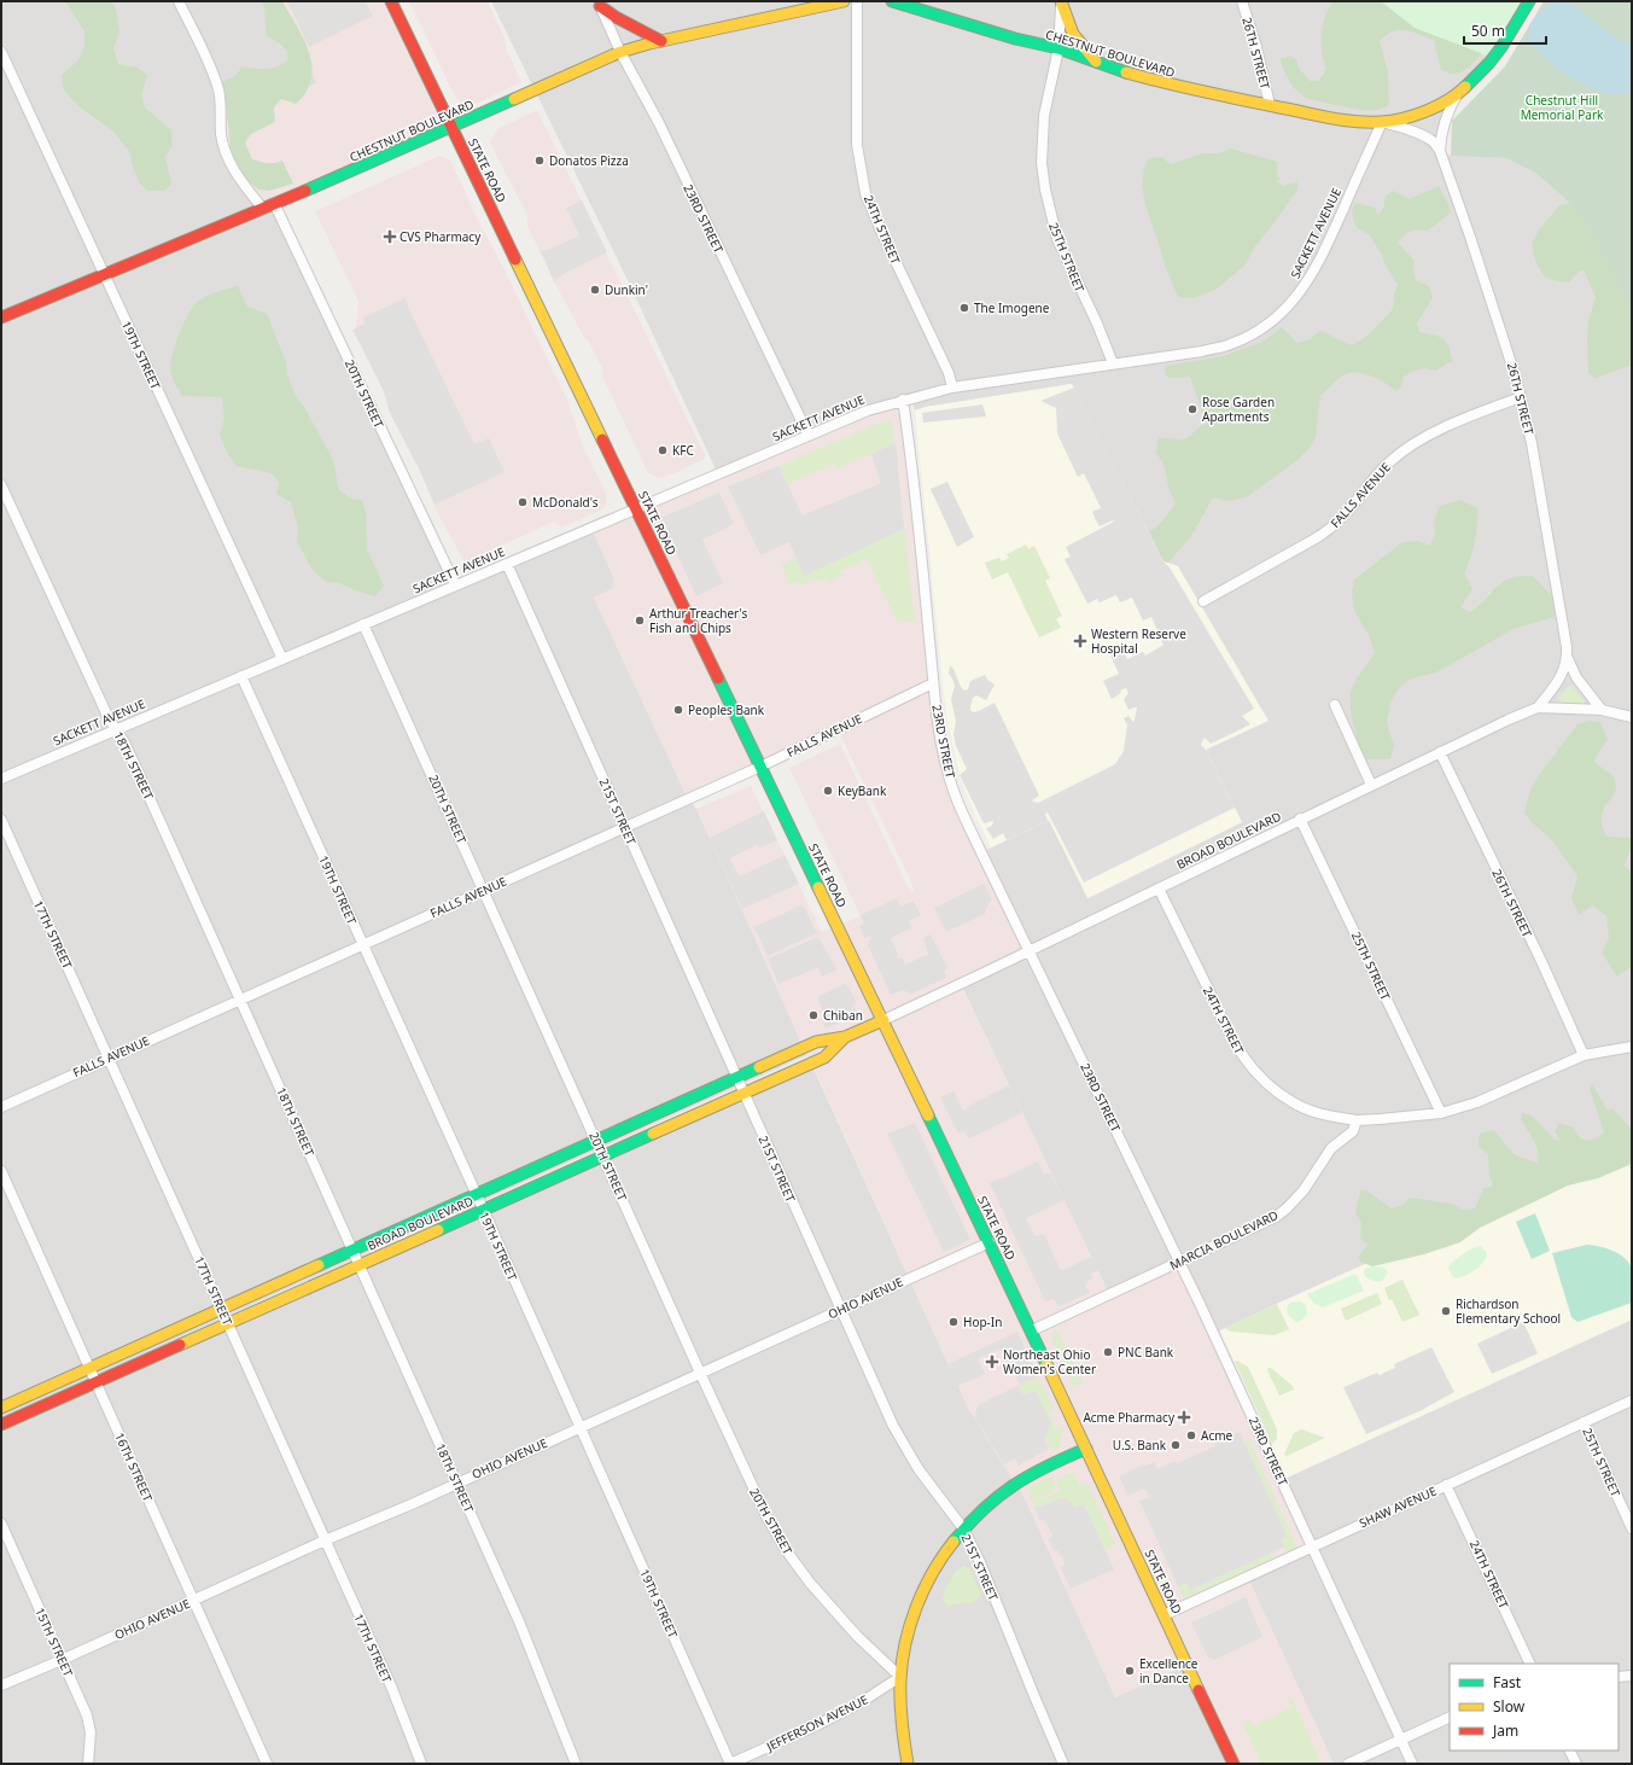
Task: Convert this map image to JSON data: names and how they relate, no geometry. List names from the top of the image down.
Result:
{
  "streets": {
    "main road": ["CHESTNUT BOULEVARD", "STATE ROAD", "BROAD BOULEVARD"],
    "street": [
      "26TH STREET",
      "23RD STREET",
      "24TH STREET",
      "SACKETT AVENUE",
      "25TH STREET",
      "19TH STREET",
      "20TH STREET",
      "FALLS AVENUE",
      "18TH STREET",
      "21ST STREET",
      "17TH STREET",
      "MARCIA BOULEVARD",
      "OHIO AVENUE",
      "16TH STREET",
      "SHAW AVENUE",
      "15TH STREET",
      "JEFFERSON AVENUE"
    ]
  },
  "crossings": [
    ["CHESTNUT BOULEVARD", "26TH STREET"],
    ["CHESTNUT BOULEVARD", "STATE ROAD"],
    ["CHESTNUT BOULEVARD", "23RD STREET"],
    ["CHESTNUT BOULEVARD", "SACKETT AVENUE"],
    ["CHESTNUT BOULEVARD", "25TH STREET"],
    ["CHESTNUT BOULEVARD", "19TH STREET"],
    ["CHESTNUT BOULEVARD", "20TH STREET"],
    ["26TH STREET", "FALLS AVENUE"],
    ["26TH STREET", "BROAD BOULEVARD"],
    ["STATE ROAD", "SACKETT AVENUE"],
    ["STATE ROAD", "FALLS AVENUE"],
    ["STATE ROAD", "BROAD BOULEVARD"],
    ["STATE ROAD", "MARCIA BOULEVARD"],
    ["STATE ROAD", "OHIO AVENUE"],
    ["STATE ROAD", "SHAW AVENUE"],
    ["23RD STREET", "SACKETT AVENUE"],
    ["23RD STREET", "FALLS AVENUE"],
    ["23RD STREET", "BROAD BOULEVARD"],
    ["23RD STREET", "MARCIA BOULEVARD"],
    ["23RD STREET", "SHAW AVENUE"],
    ["24TH STREET", "SACKETT AVENUE"],
    ["24TH STREET", "BROAD BOULEVARD"],
    ["24TH STREET", "MARCIA BOULEVARD"],
    ["24TH STREET", "SHAW AVENUE"],
    ["SACKETT AVENUE", "25TH STREET"],
    ["SACKETT AVENUE", "19TH STREET"],
    ["SACKETT AVENUE", "20TH STREET"],
    ["SACKETT AVENUE", "18TH STREET"],
    ["SACKETT AVENUE", "21ST STREET"],
    ["25TH STREET", "BROAD BOULEVARD"],
    ["25TH STREET", "SHAW AVENUE"],
    ["19TH STREET", "FALLS AVENUE"],
    ["19TH STREET", "BROAD BOULEVARD"],
    ["19TH STREET", "OHIO AVENUE"],
    ["19TH STREET", "JEFFERSON AVENUE"],
    ["20TH STREET", "FALLS AVENUE"],
    ["20TH STREET", "BROAD BOULEVARD"],
    ["20TH STREET", "OHIO AVENUE"],
    ["20TH STREET", "JEFFERSON AVENUE"],
    ["FALLS AVENUE", "18TH STREET"],
    ["FALLS AVENUE", "21ST STREET"],
    ["FALLS AVENUE", "17TH STREET"],
    ["18TH STREET", "BROAD BOULEVARD"],
    ["18TH STREET", "OHIO AVENUE"],
    ["21ST STREET", "BROAD BOULEVARD"],
    ["21ST STREET", "OHIO AVENUE"],
    ["BROAD BOULEVARD", "17TH STREET"],
    ["BROAD BOULEVARD", "16TH STREET"],
    ["17TH STREET", "OHIO AVENUE"],
    ["OHIO AVENUE", "16TH STREET"],
    ["OHIO AVENUE", "15TH STREET"]
  ],
  "parks": ["Chestnut Hill Memorial Park"],
  "places": {
    "other": [
      "Donatos Pizza",
      "Dunkin'",
      "The Imogene",
      "Rose Garden Apartments",
      "KFC",
      "McDonald's",
      "Arthur Treacher's Fish and Chips",
      "Peoples Bank",
      "KeyBank",
      "Chiban",
      "Richardson Elementary School",
      "Hop-In",
      "PNC Bank",
      "Acme",
      "U.S. Bank",
      "Excellence in Dance"
    ],
    "health": [
      "CVS Pharmacy",
      "Western Reserve Hospital",
      "Northeast Ohio Women's Center",
      "Acme Pharmacy"
    ]
  },
  "legend": ["Fast", "Slow", "Jam"],
  "scale_bar": "50 m"
}
